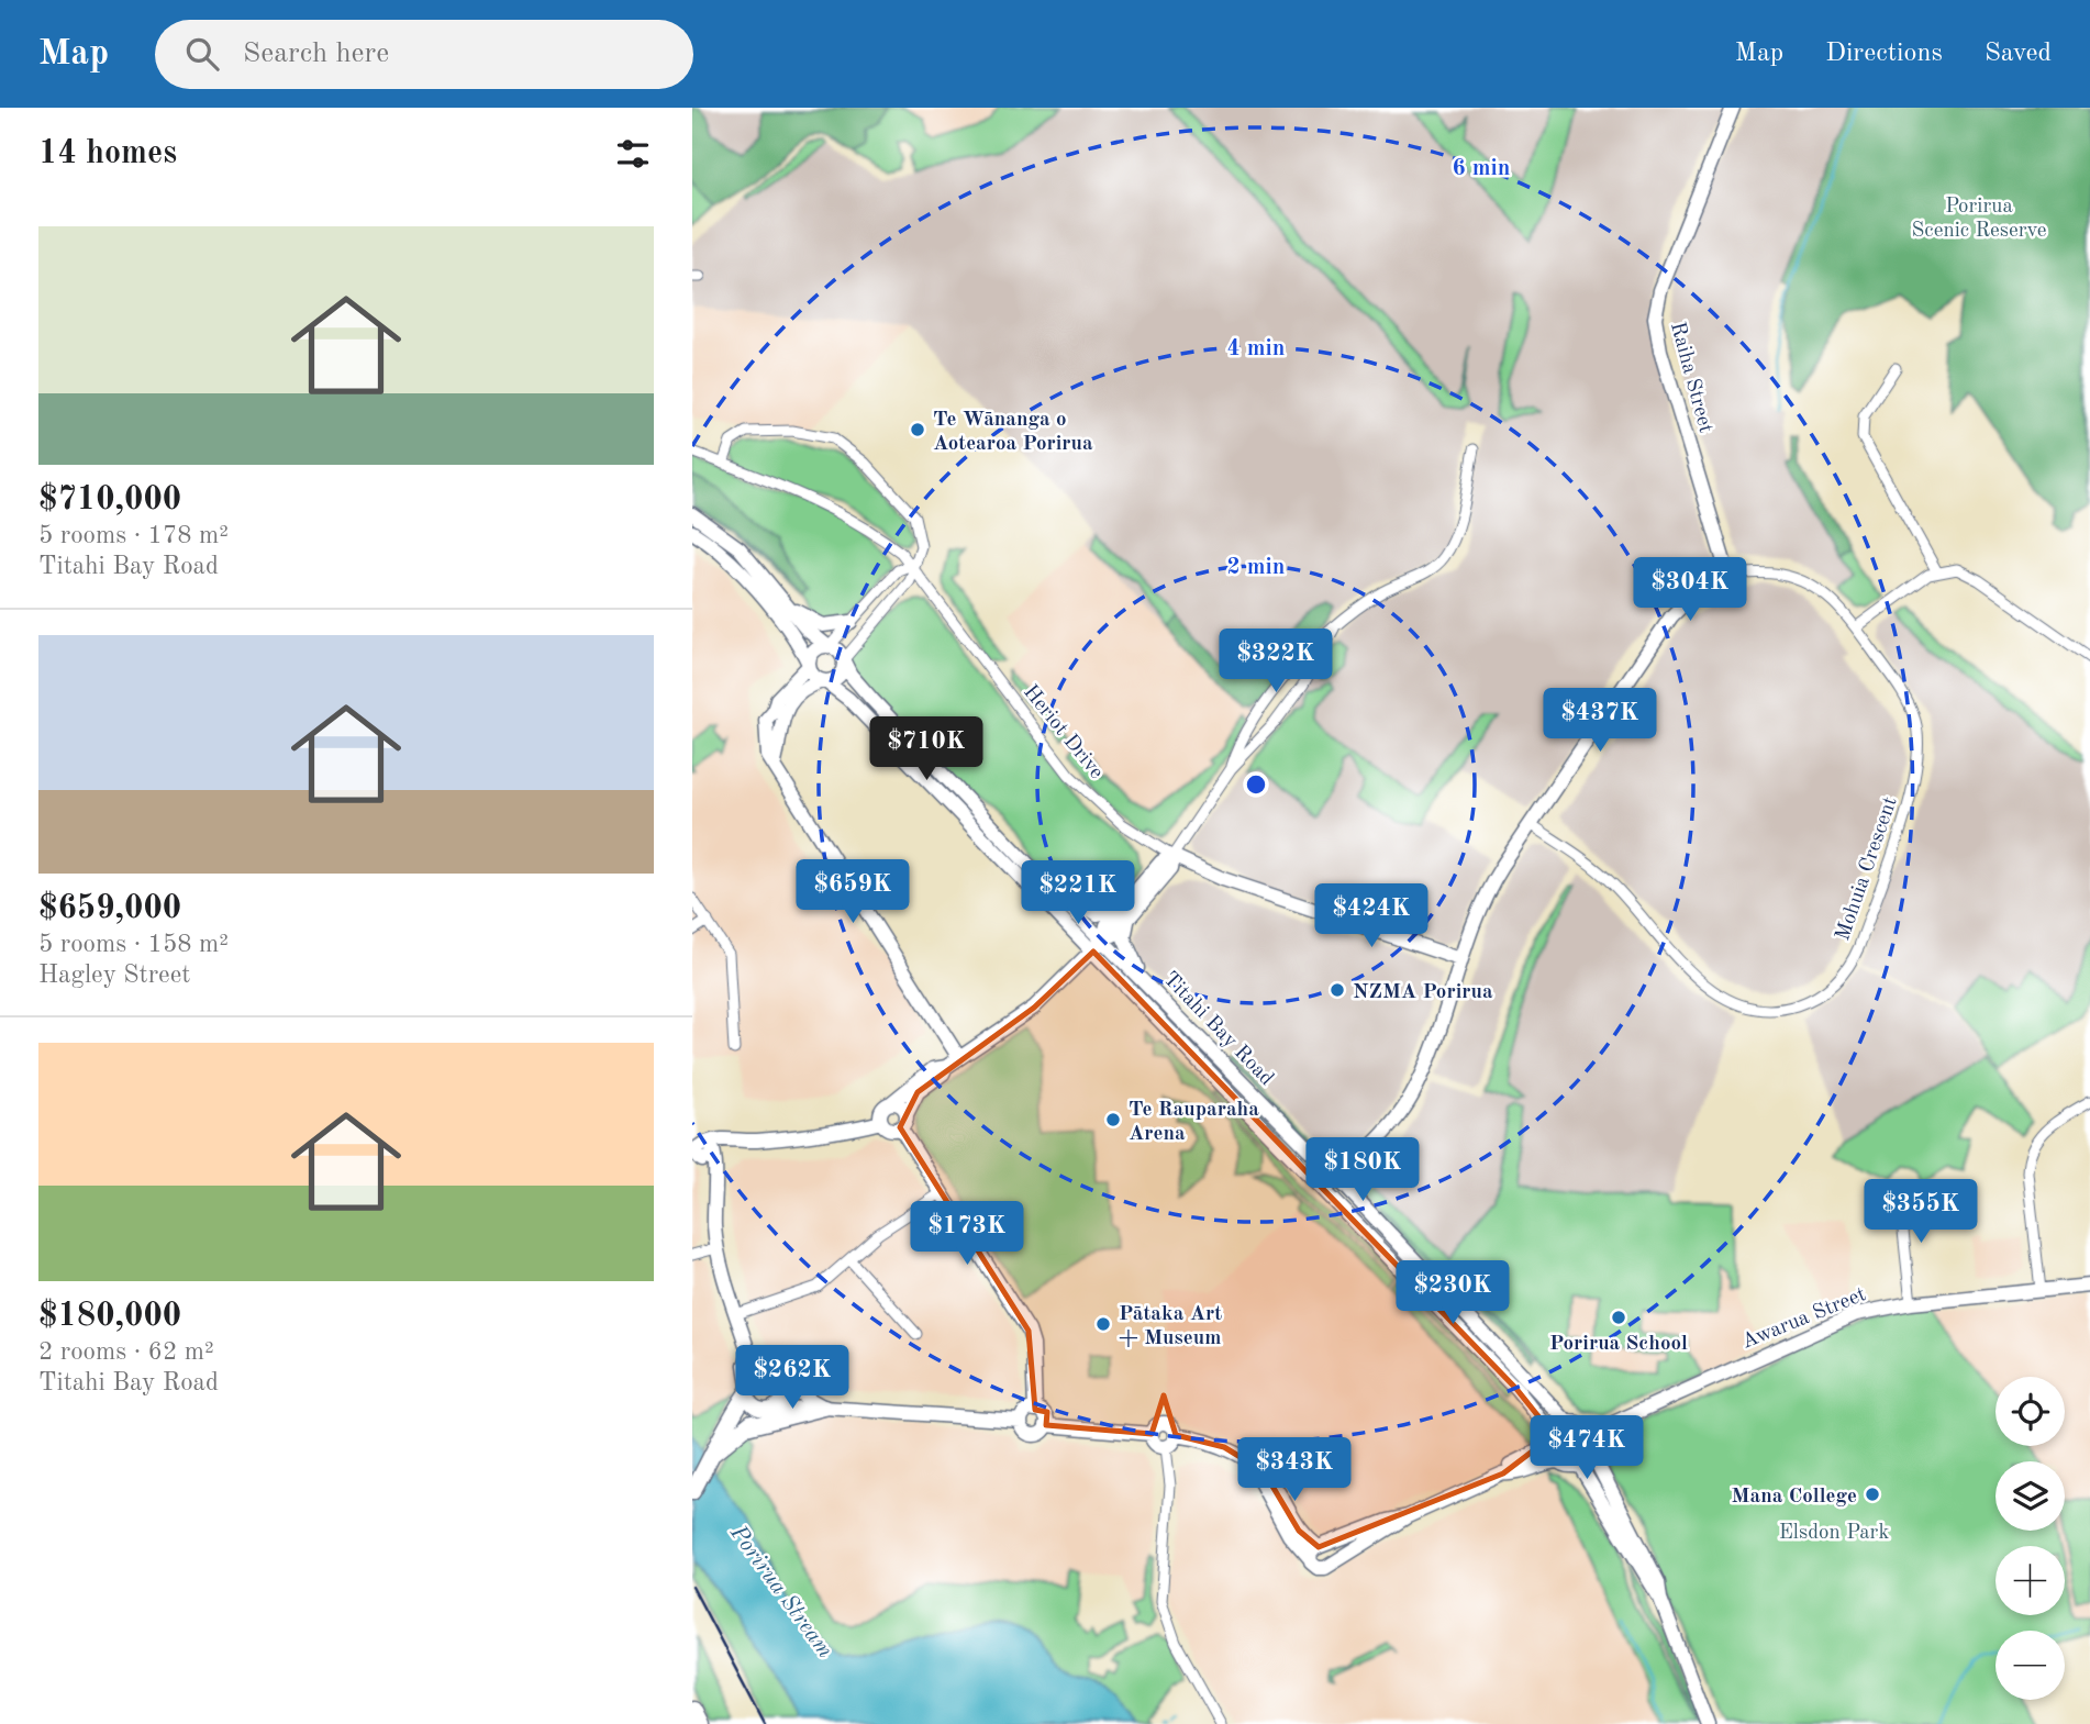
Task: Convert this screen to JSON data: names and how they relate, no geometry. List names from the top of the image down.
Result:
{
  "streets": {
    "main road": [
      "Raiha Street",
      "Heriot Drive",
      "Titahi Bay Road",
      "Awarua Street"
    ],
    "street": ["Mohuia Crescent"]
  },
  "crossings": [
    ["Raiha Street", "Mohuia Crescent"],
    ["Titahi Bay Road", "Awarua Street"]
  ],
  "water": ["Porirua Stream"],
  "parks": ["Porirua Scenic Reserve", "Elsdon Park"],
  "places": [
    "Te Wānanga o Aotearoa Porirua",
    "NZMA Porirua",
    "Te Rauparaha Arena",
    "Porirua School",
    "Pātaka Art + Museum",
    "Mana College"
  ],
  "page": {
    "header": "Map",
    "search": "Search here",
    "nav": ["Map", "Directions", "Saved"],
    "heading": "14 homes",
    "list": [
      {
        "name": "$710,000",
        "note": "5 rooms · 178 m² · Titahi Bay Road"
      },
      {
        "name": "$659,000",
        "note": "5 rooms · 158 m² · Hagley Street"
      },
      {
        "name": "$180,000",
        "note": "2 rooms · 62 m² · Titahi Bay Road"
      }
    ],
    "price": [
      "$304K",
      "$322K",
      "$437K",
      "$710K",
      "$659K",
      "$221K",
      "$424K",
      "$180K",
      "$355K",
      "$173K",
      "$230K",
      "$262K",
      "$474K",
      "$343K"
    ],
    "map_buttons": ["+", "−"]
  },
  "rings": ["6 min", "4 min", "2 min"]
}
